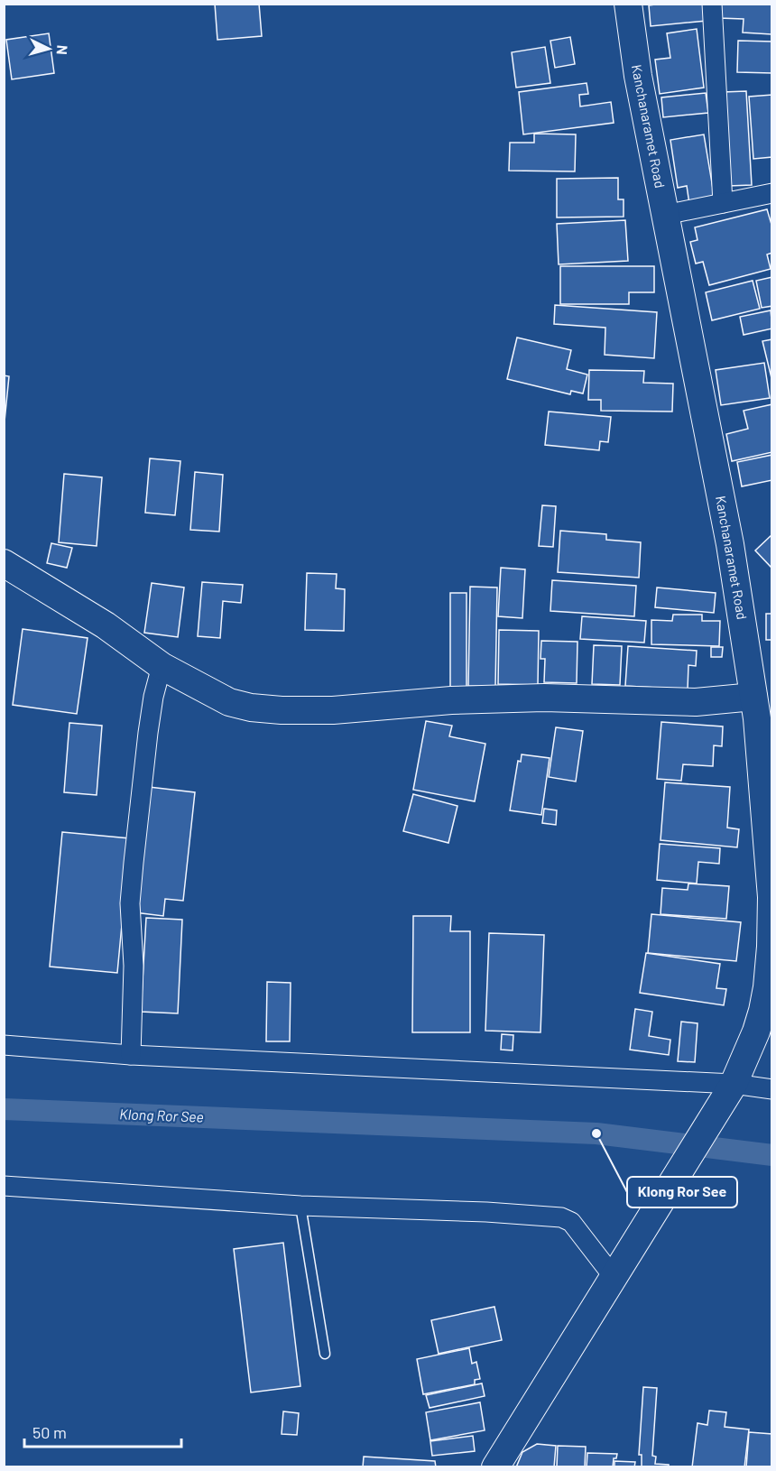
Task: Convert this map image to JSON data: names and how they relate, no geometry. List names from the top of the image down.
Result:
{
  "streets": {
    "street": ["Kanchanaramet Road"]
  },
  "water": ["Klong Ror See"],
  "places": ["Klong Ror See"],
  "scale_bar": "50 m",
  "north": "right"
}
